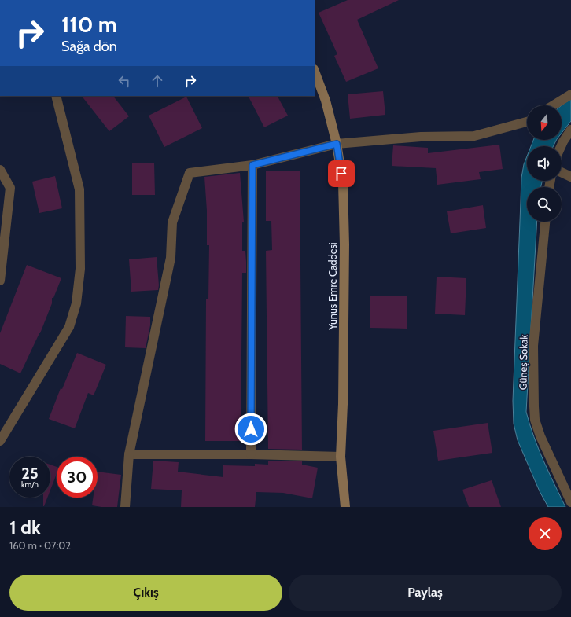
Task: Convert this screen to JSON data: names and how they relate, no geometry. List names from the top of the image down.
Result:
{
  "streets": {
    "street": ["Yunus Emre Caddesi", "Güneş Sokak"]
  },
  "north": "bottom",
  "page": {
    "turn": ["110 m", "Sağa dön"],
    "speed": "25 km/h",
    "limit": "30",
    "heading": ["1 dk", "160 m · 07:02"],
    "buttons": ["Çıkış", "Paylaş"]
  }
}
